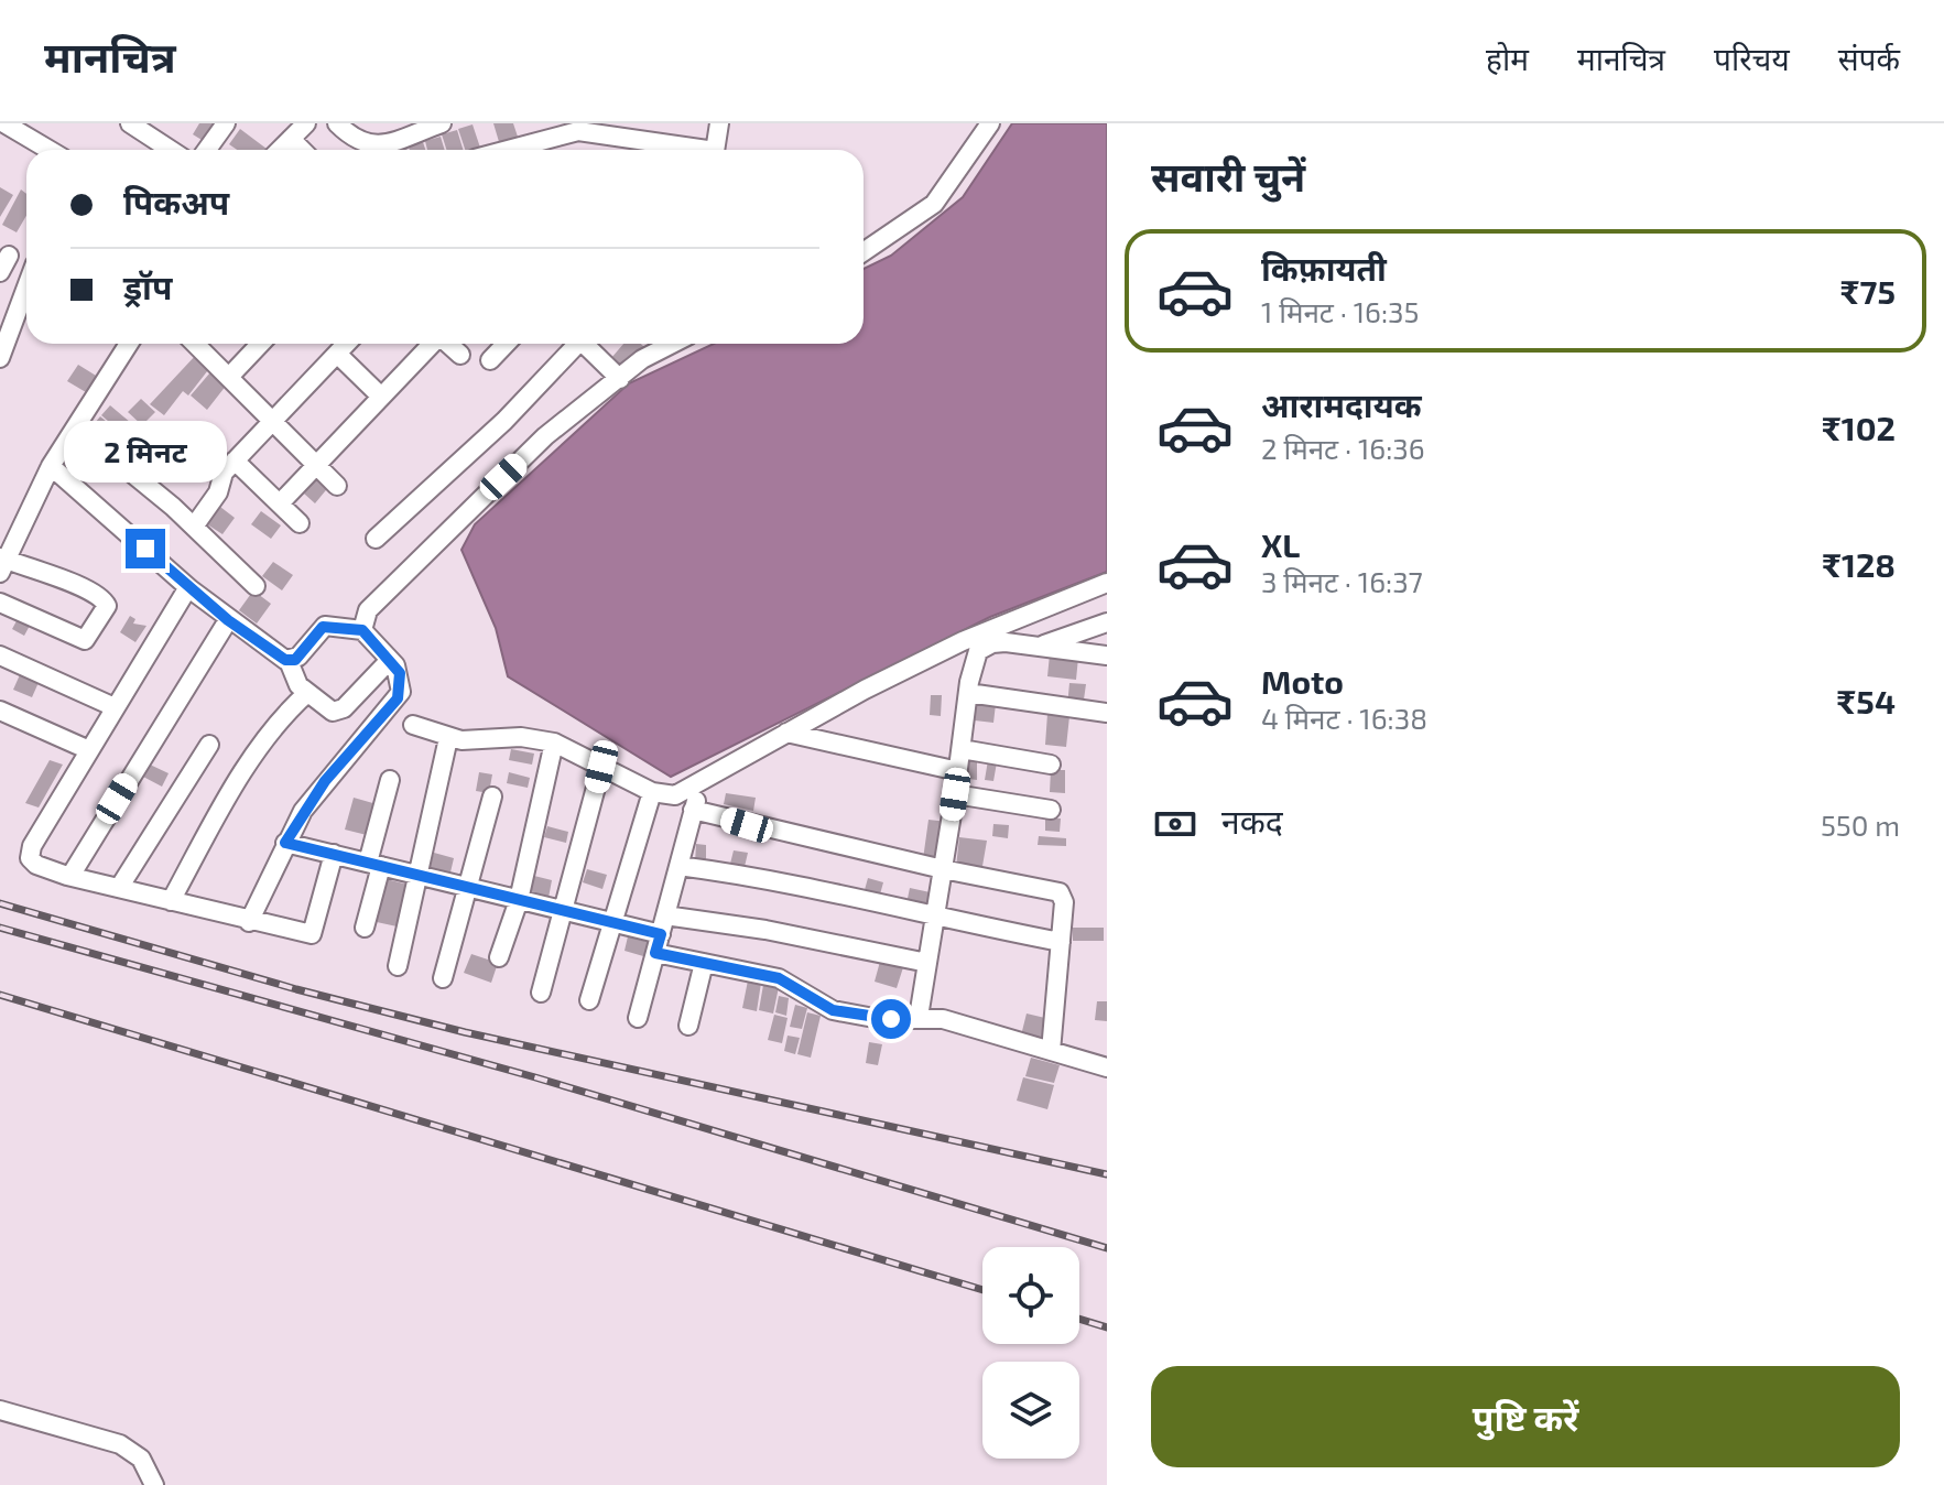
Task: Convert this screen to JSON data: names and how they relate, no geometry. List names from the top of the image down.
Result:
{
  "page": {
    "header": "मानचित्र",
    "nav": [
      "होम",
      "मानचित्र",
      "परिचय",
      "संपर्क"
    ],
    "heading": "सवारी चुनें",
    "banner": ["पिकअप", "ड्रॉप"],
    "list": [
      {
        "name": "किफ़ायती",
        "note": "1 मिनट · 16:35",
        "value": "₹75"
      },
      {
        "name": "आरामदायक",
        "note": "2 मिनट · 16:36",
        "value": "₹102"
      },
      {
        "name": "XL",
        "note": "3 मिनट · 16:37",
        "value": "₹128"
      },
      {
        "name": "Moto",
        "note": "4 मिनट · 16:38",
        "value": "₹54"
      }
    ],
    "bubble": "2 मिनट",
    "pay": ["नकद", "550 m"],
    "buttons": "पुष्टि करें"
  }
}
